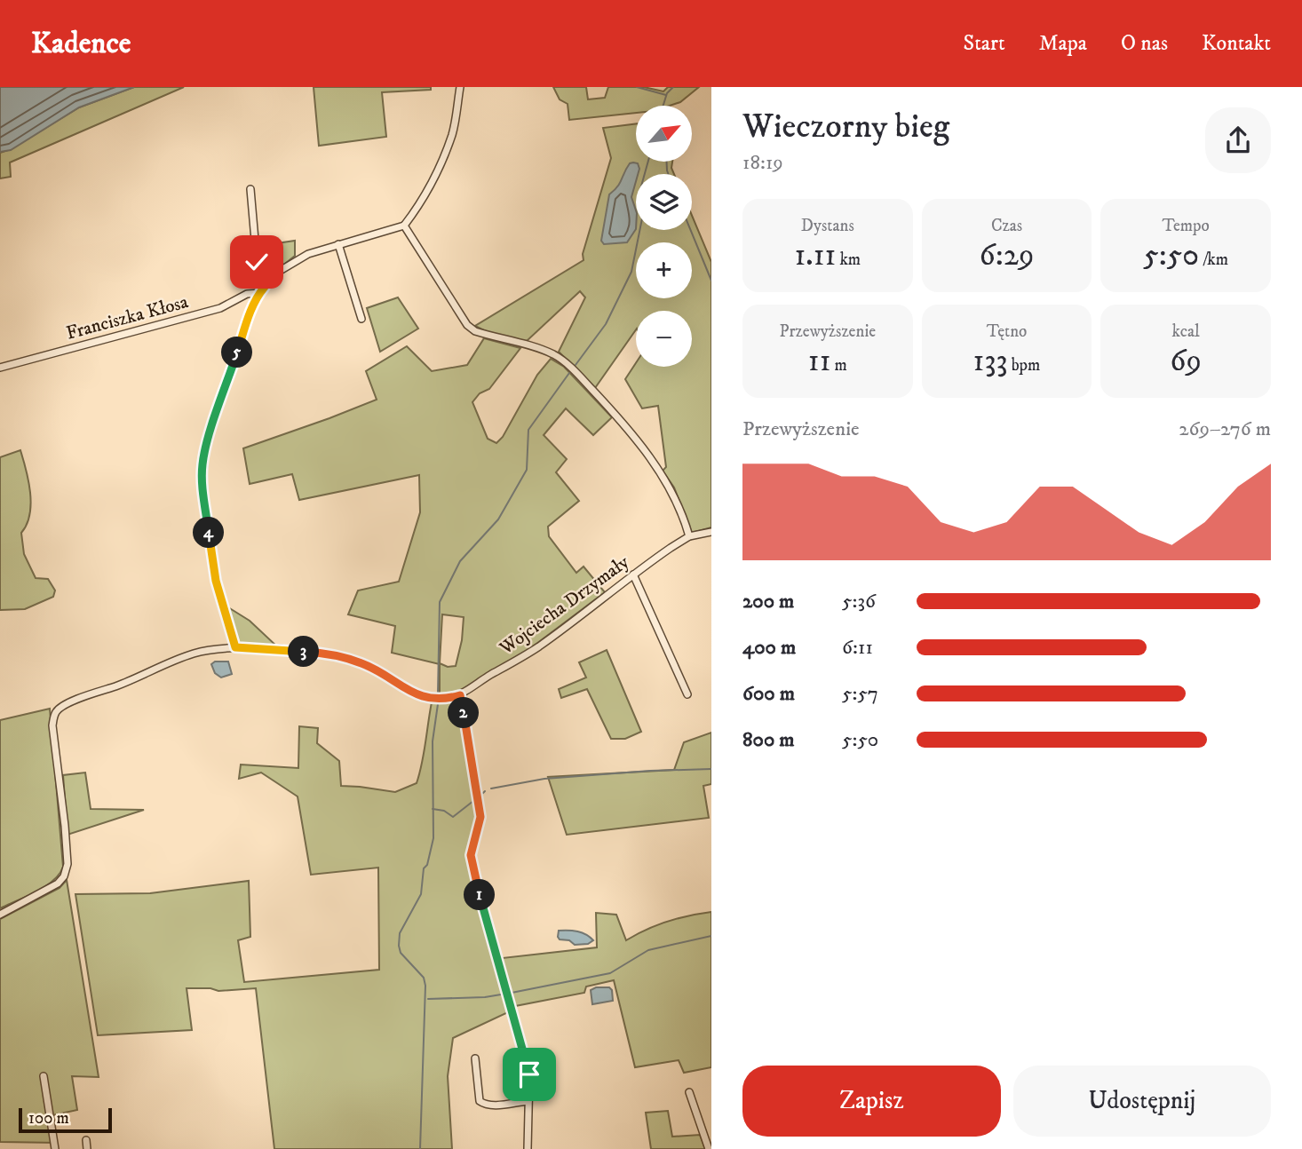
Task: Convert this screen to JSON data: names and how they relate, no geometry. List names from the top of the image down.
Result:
{
  "streets": {
    "street": ["Franciszka Kłosa", "Wojciecha Drzymały"]
  },
  "scale_bar": "100 m",
  "north": "top right",
  "page": {
    "header": "Kadence",
    "nav": [
      "Start",
      "Mapa",
      "O nas",
      "Kontakt"
    ],
    "heading": ["Wieczorny bieg", "18:19"],
    "map_buttons": ["+", "−"],
    "stats": [
      ["Dystans", "1.11 km"],
      ["Czas", "6:29"],
      ["Tempo", "5:50 /km"],
      ["Przewyższenie", "11 m"],
      ["Tętno", "133 bpm"],
      ["kcal", "69"]
    ],
    "pins": [
      "5",
      "4",
      "3",
      "2",
      "1"
    ],
    "chart": ["Przewyższenie", "269–276 m"],
    "list": [
      {
        "name": "200 m",
        "note": "5:36"
      },
      {
        "name": "400 m",
        "note": "6:11"
      },
      {
        "name": "600 m",
        "note": "5:57"
      },
      {
        "name": "800 m",
        "note": "5:50"
      }
    ],
    "buttons": ["Zapisz", "Udostępnij"],
    "scale": "100 m"
  }
}
